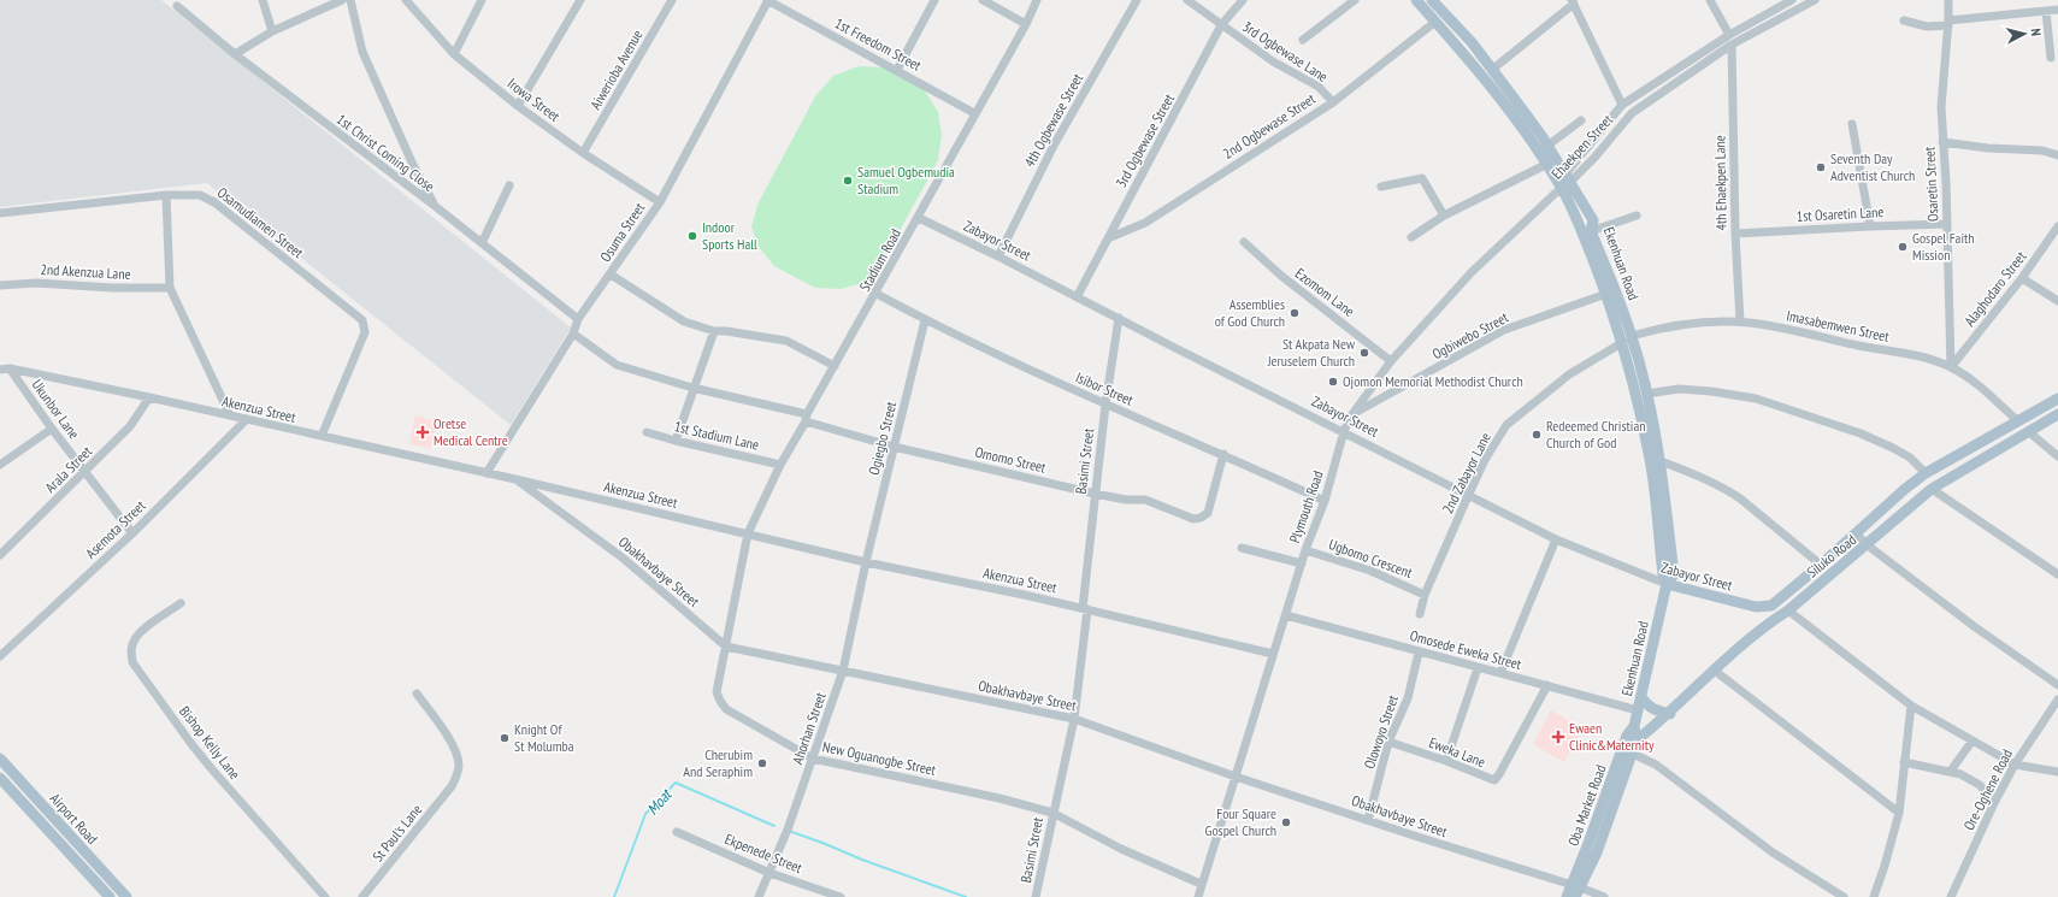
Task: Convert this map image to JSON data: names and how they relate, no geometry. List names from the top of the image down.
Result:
{
  "streets": {
    "main road": [
      "Zabayor Street",
      "Ekenhuan Road",
      "Siluko Road",
      "Oba Market Road",
      "Airport Road"
    ],
    "street": [
      "1st Freedom Street",
      "3rd Ogbewase Lane",
      "Aiwerioba Avenue",
      "Irowa Street",
      "4th Ogbewase Street",
      "2nd Ogbewase Street",
      "3rd Ogbewase Street",
      "Ehaekpen Street",
      "1st Christ Coming Close",
      "4th Ehaekpen Lane",
      "Osaretin Street",
      "1st Osaretin Lane",
      "Osamudiamen Street",
      "Osuma Street",
      "Stadium Road",
      "2nd Akenzua Lane",
      "Alaghodaro Street",
      "Ezomom Lane",
      "Imasabemwen Street",
      "Ogbiwebo Street",
      "Isibor Street",
      "Ukunbor Lane",
      "Akenzua Street",
      "1st Stadium Lane",
      "Ogiegbo Street",
      "Omomo Street",
      "Basimi Street",
      "Arala Street",
      "2nd Zabayor Lane",
      "Plymouth Road",
      "Asemota Street",
      "Ugbomo Crescent",
      "Obakhavbaye Street",
      "Omosede Eweka Street",
      "Ahorhan Street",
      "Olowoyo Street",
      "Bishop Kelly Lane",
      "Eweka Lane",
      "New Oguanogbe Street",
      "Ore-Oghene Road",
      "St Paul's Lane",
      "Ekpenede Street"
    ]
  },
  "crossings": [
    ["1st Freedom Street", "Osuma Street"],
    ["1st Freedom Street", "Stadium Road"],
    ["3rd Ogbewase Lane", "2nd Ogbewase Street"],
    ["3rd Ogbewase Lane", "3rd Ogbewase Street"],
    ["Aiwerioba Avenue", "Irowa Street"],
    ["Irowa Street", "Osuma Street"],
    ["4th Ogbewase Street", "Zabayor Street"],
    ["2nd Ogbewase Street", "3rd Ogbewase Street"],
    ["2nd Ogbewase Street", "Ekenhuan Road"],
    ["3rd Ogbewase Street", "Zabayor Street"],
    ["Ehaekpen Street", "4th Ehaekpen Lane"],
    ["Ehaekpen Street", "Ekenhuan Road"],
    ["Ehaekpen Street", "Plymouth Road"],
    ["1st Christ Coming Close", "Osuma Street"],
    ["4th Ehaekpen Lane", "1st Osaretin Lane"],
    ["4th Ehaekpen Lane", "Imasabemwen Street"],
    ["Osaretin Street", "1st Osaretin Lane"],
    ["Osaretin Street", "Alaghodaro Street"],
    ["Osaretin Street", "Imasabemwen Street"],
    ["Osamudiamen Street", "Akenzua Street"],
    ["Osuma Street", "Akenzua Street"],
    ["Osuma Street", "Omomo Street"],
    ["Zabayor Street", "Stadium Road"],
    ["Zabayor Street", "Ekenhuan Road"],
    ["Zabayor Street", "Basimi Street"],
    ["Zabayor Street", "2nd Zabayor Lane"],
    ["Zabayor Street", "Plymouth Road"],
    ["Zabayor Street", "Siluko Road"],
    ["Stadium Road", "Isibor Street"],
    ["Stadium Road", "Akenzua Street"],
    ["Stadium Road", "1st Stadium Lane"],
    ["Stadium Road", "Omomo Street"],
    ["Stadium Road", "New Oguanogbe Street"],
    ["Ekenhuan Road", "Imasabemwen Street"],
    ["Ekenhuan Road", "Ogbiwebo Street"],
    ["Ekenhuan Road", "2nd Zabayor Lane"],
    ["Ekenhuan Road", "Plymouth Road"],
    ["Ekenhuan Road", "Siluko Road"],
    ["Ekenhuan Road", "Omosede Eweka Street"],
    ["Ekenhuan Road", "Oba Market Road"],
    ["Alaghodaro Street", "Imasabemwen Street"],
    ["Ezomom Lane", "Plymouth Road"],
    ["Imasabemwen Street", "2nd Zabayor Lane"],
    ["Imasabemwen Street", "Siluko Road"],
    ["Ogbiwebo Street", "Plymouth Road"],
    ["Isibor Street", "Ogiegbo Street"],
    ["Isibor Street", "Omomo Street"],
    ["Isibor Street", "Basimi Street"],
    ["Isibor Street", "Plymouth Road"],
    ["Ukunbor Lane", "Akenzua Street"],
    ["Ukunbor Lane", "Arala Street"],
    ["Ukunbor Lane", "Asemota Street"],
    ["Akenzua Street", "Ogiegbo Street"],
    ["Akenzua Street", "Basimi Street"],
    ["Akenzua Street", "Arala Street"],
    ["Akenzua Street", "Plymouth Road"],
    ["Akenzua Street", "Asemota Street"],
    ["Akenzua Street", "Obakhavbaye Street"],
    ["Akenzua Street", "Ahorhan Street"],
    ["Akenzua Street", "New Oguanogbe Street"],
    ["Ogiegbo Street", "Omomo Street"],
    ["Ogiegbo Street", "Ahorhan Street"],
    ["Omomo Street", "Basimi Street"],
    ["Basimi Street", "Obakhavbaye Street"],
    ["Basimi Street", "New Oguanogbe Street"],
    ["2nd Zabayor Lane", "Ugbomo Crescent"],
    ["Plymouth Road", "Ugbomo Crescent"],
    ["Plymouth Road", "Obakhavbaye Street"],
    ["Plymouth Road", "Omosede Eweka Street"],
    ["Plymouth Road", "New Oguanogbe Street"],
    ["Siluko Road", "Oba Market Road"],
    ["Obakhavbaye Street", "Ahorhan Street"],
    ["Obakhavbaye Street", "Olowoyo Street"],
    ["Obakhavbaye Street", "New Oguanogbe Street"],
    ["Obakhavbaye Street", "Oba Market Road"],
    ["Omosede Eweka Street", "Olowoyo Street"],
    ["Omosede Eweka Street", "Eweka Lane"],
    ["Ahorhan Street", "New Oguanogbe Street"],
    ["Ahorhan Street", "Ekpenede Street"],
    ["Olowoyo Street", "Eweka Lane"]
  ],
  "water": ["Moat"],
  "places": {
    "other": [
      "Seventh Day Adventist Church",
      "Samuel Ogbemudia Stadium",
      "Indoor Sports Hall",
      "Gospel Faith Mission",
      "Assemblies of God Church",
      "St Akpata New Jeruselem Church",
      "Ojomon Memorial Methodist Church",
      "Redeemed Christian Church of God",
      "Knight Of St Molumba",
      "Cherubim And Seraphim",
      "Four Square Gospel Church"
    ],
    "health": ["Oretse Medical Centre", "Ewaen Clinic&Maternity"]
  },
  "north": "right"
}
